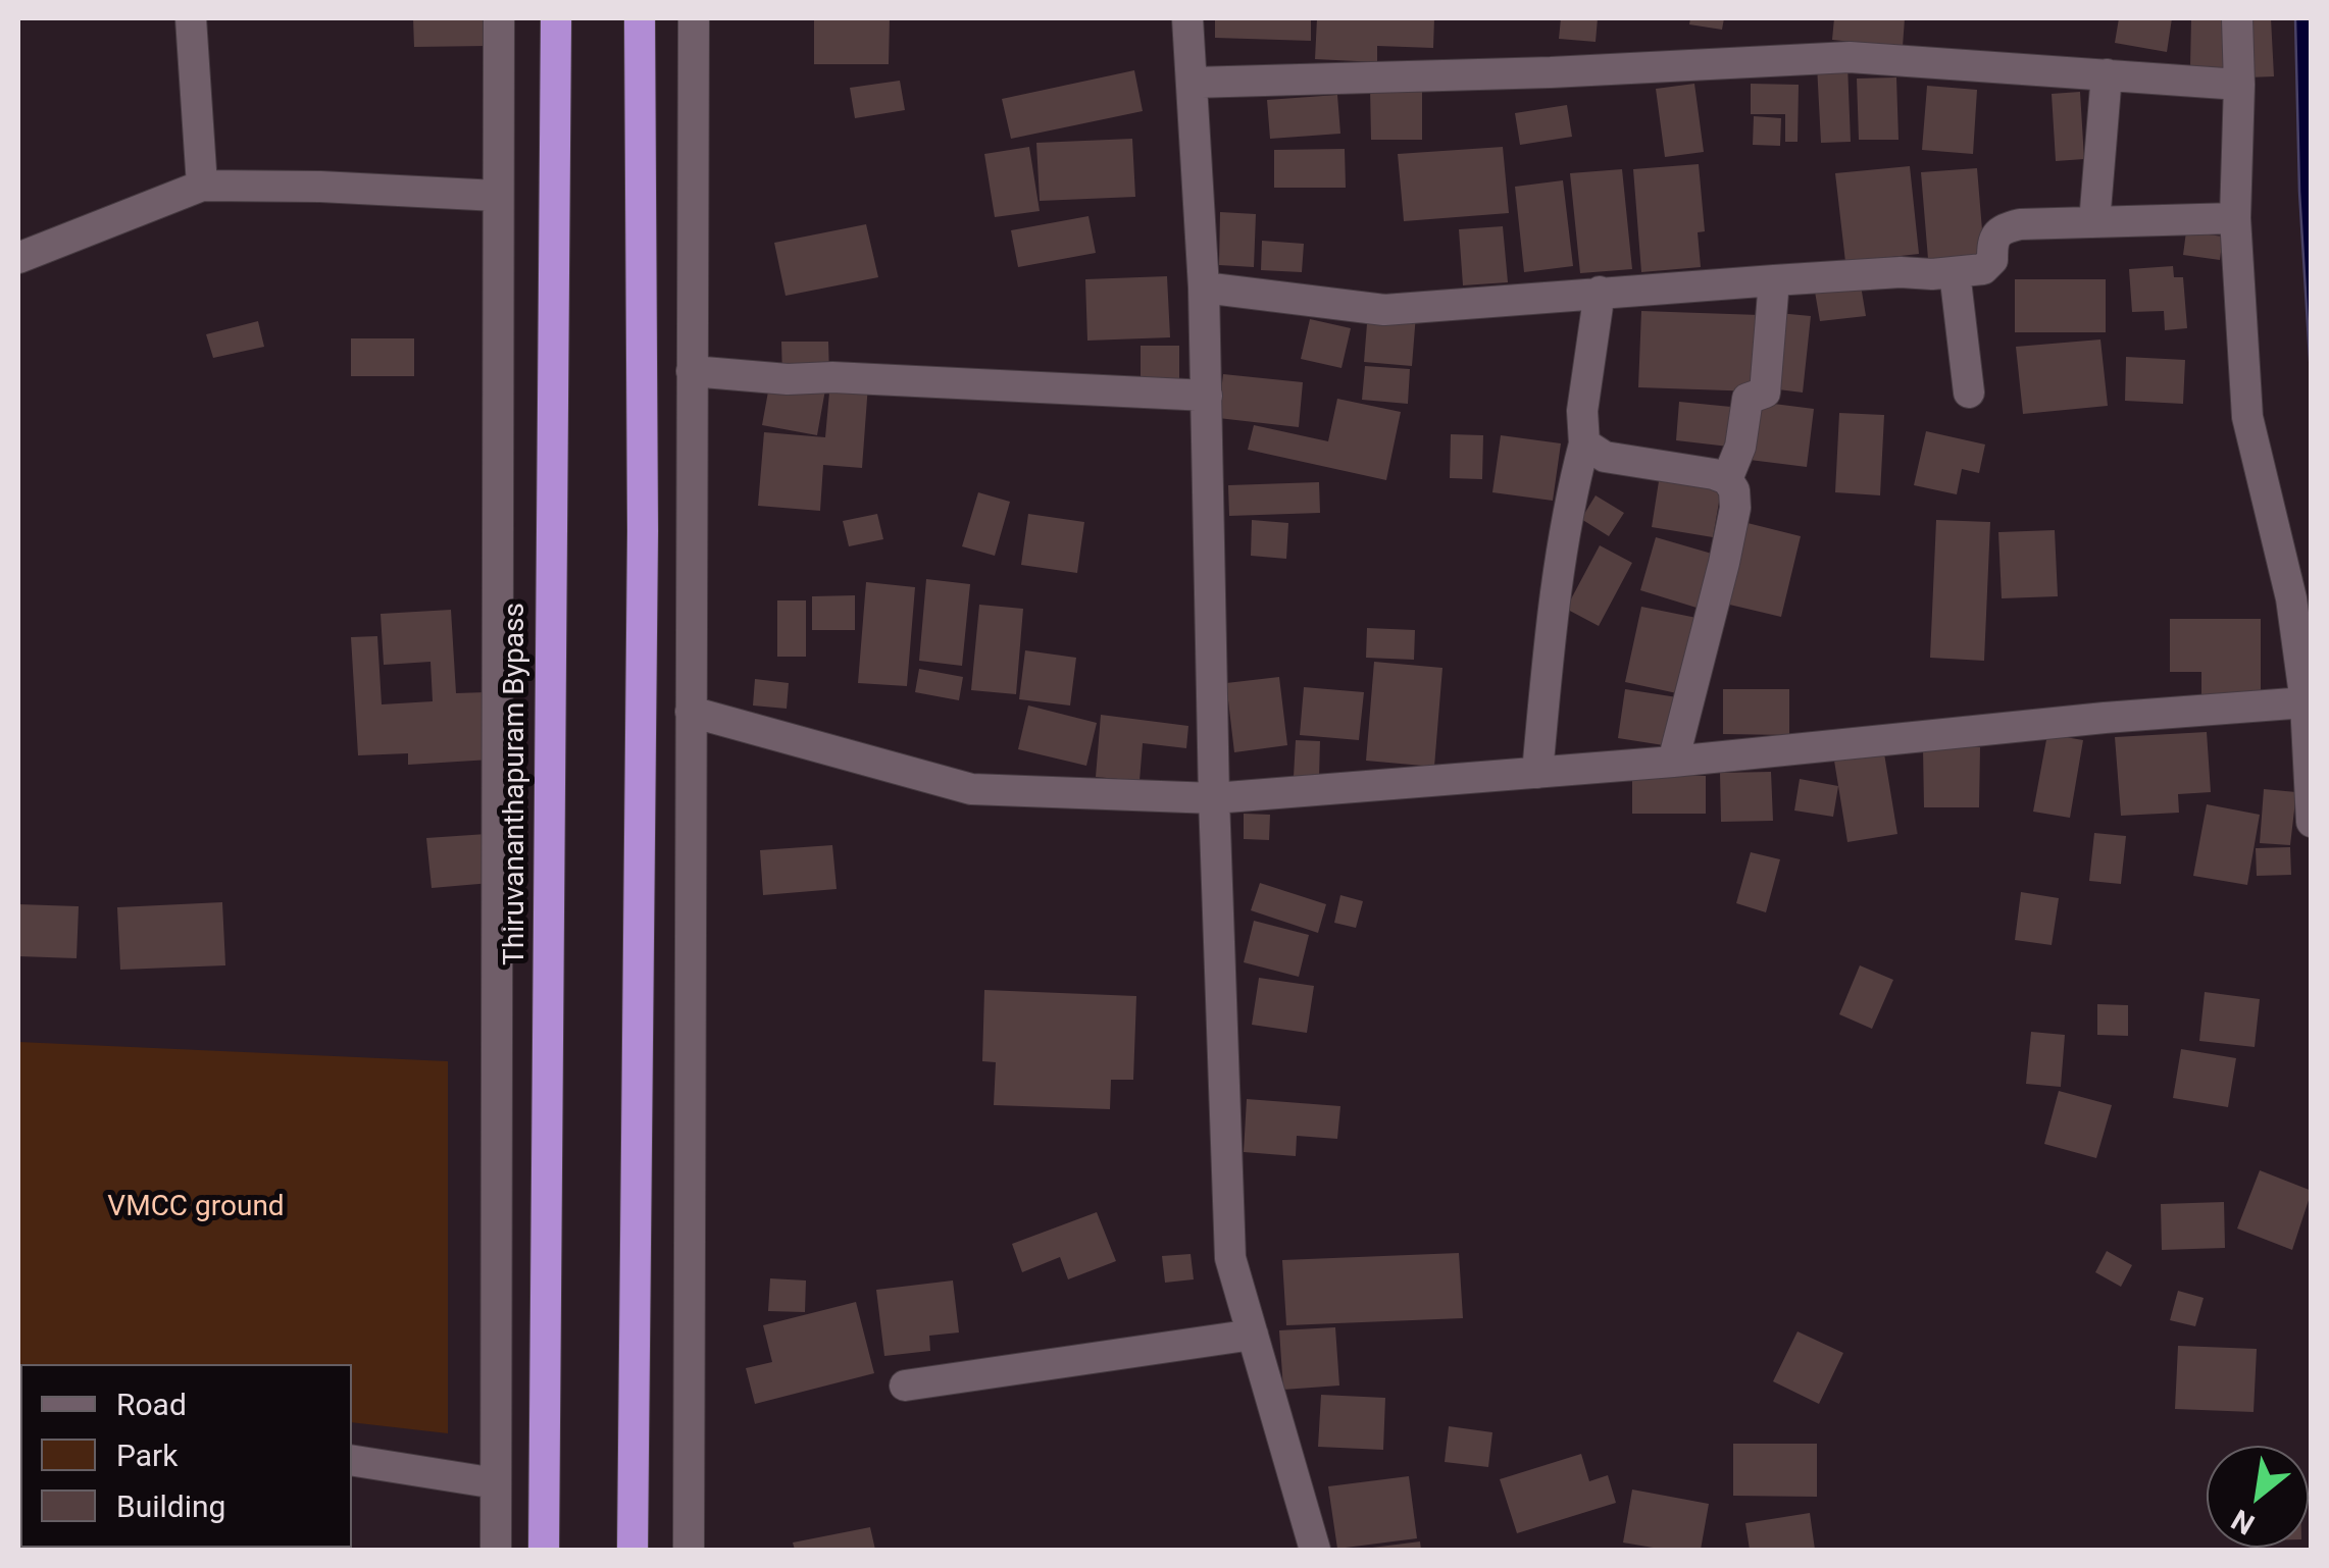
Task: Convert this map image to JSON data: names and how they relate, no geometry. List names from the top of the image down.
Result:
{
  "streets": {
    "highway": ["Thiruvananthapuram Bypass"]
  },
  "parks": ["VMCC ground"],
  "legend": ["Road", "Park", "Building"],
  "north": "bottom left"
}
